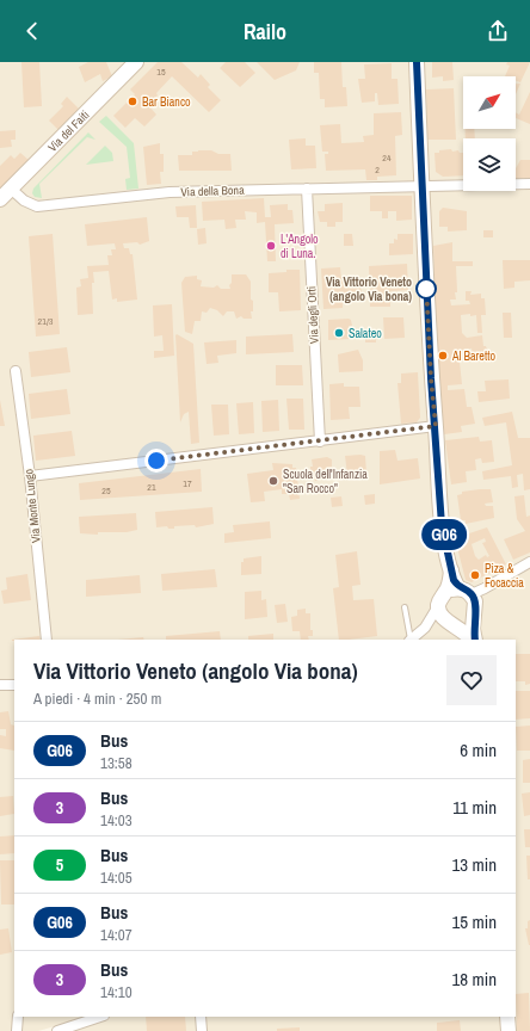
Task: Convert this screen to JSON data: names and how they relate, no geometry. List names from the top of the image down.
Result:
{
  "streets": {
    "main road": ["Via del Faiti"],
    "street": ["Via della Bona", "Via degli Orti", "Via Monte Lungo"]
  },
  "crossings": [
    ["Via del Faiti", "Via della Bona"],
    ["Via della Bona", "Via degli Orti"]
  ],
  "places": [
    "Bar Bianco",
    "L'Angolo di Luna.",
    "Via Vittorio Veneto (angolo Via bona)",
    "Salateo",
    "Al Baretto",
    "Scuola dell'Infanzia \"San Rocco\"",
    "Piza & Focaccia"
  ],
  "lines": ["bus line G06"],
  "house_numbers": [
    "15",
    "24",
    "2",
    "21/3",
    "17",
    "21",
    "25"
  ],
  "north": "top right",
  "page": {
    "header": "Railo",
    "on_map": "G06",
    "heading": ["Via Vittorio Veneto (angolo Via bona)", "A piedi · 4 min · 250 m"],
    "list": [
      {
        "mark": "G06",
        "name": "Bus",
        "note": "13:58",
        "value": "6 min"
      },
      {
        "mark": "3",
        "name": "Bus",
        "note": "14:03",
        "value": "11 min"
      },
      {
        "mark": "5",
        "name": "Bus",
        "note": "14:05",
        "value": "13 min"
      },
      {
        "mark": "G06",
        "name": "Bus",
        "note": "14:07",
        "value": "15 min"
      },
      {
        "mark": "3",
        "name": "Bus",
        "note": "14:10",
        "value": "18 min"
      }
    ]
  }
}
